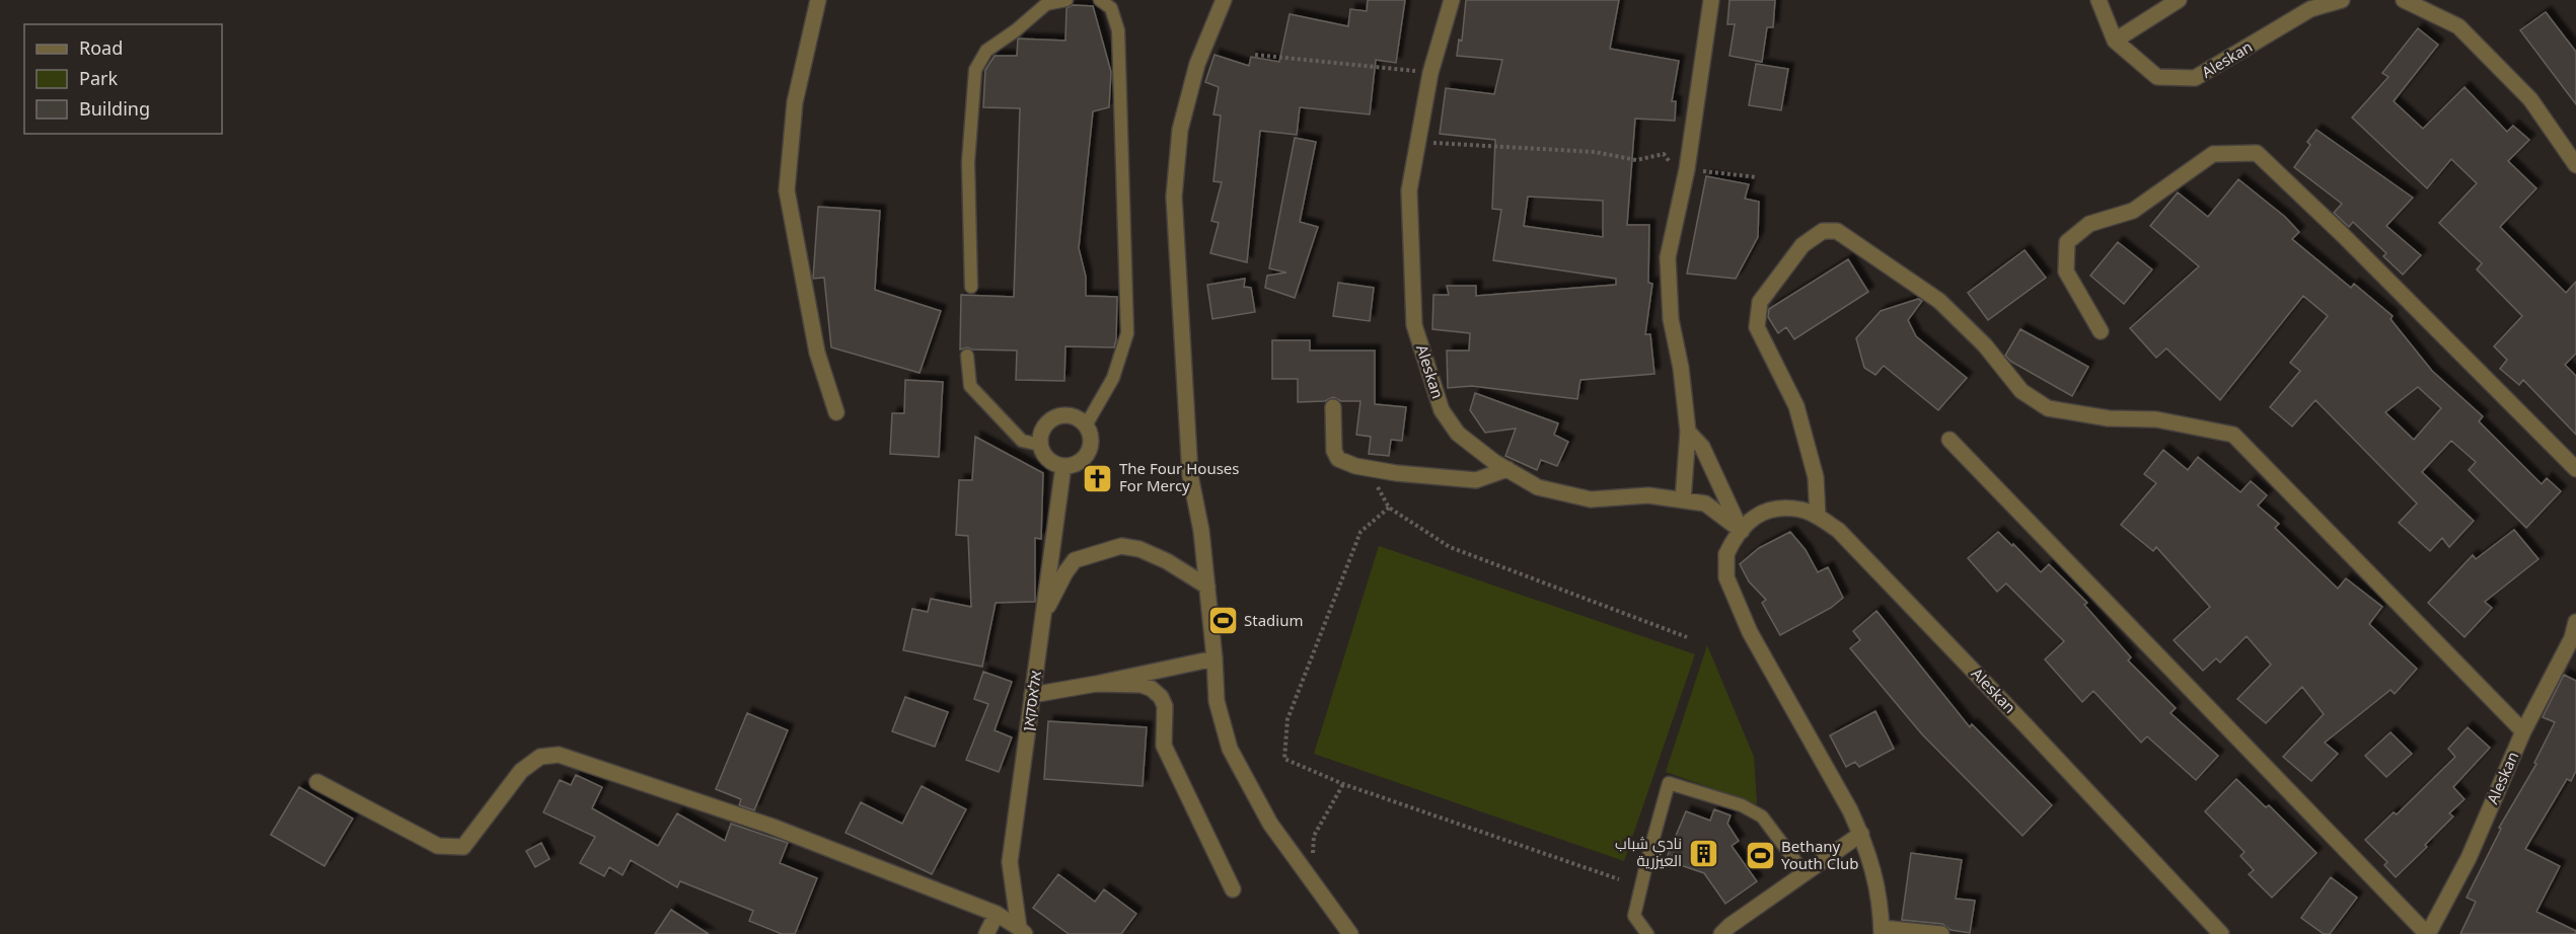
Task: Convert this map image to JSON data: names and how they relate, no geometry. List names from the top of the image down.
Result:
{
  "streets": {
    "street": ["Aleskan", "אלאסקאן"]
  },
  "places": {
    "church": ["The Four Houses For Mercy"],
    "sports": ["Stadium", "Bethany Youth Club"],
    "building": ["نادي شباب العيزرية"]
  },
  "legend": ["Road", "Park", "Building"]
}
